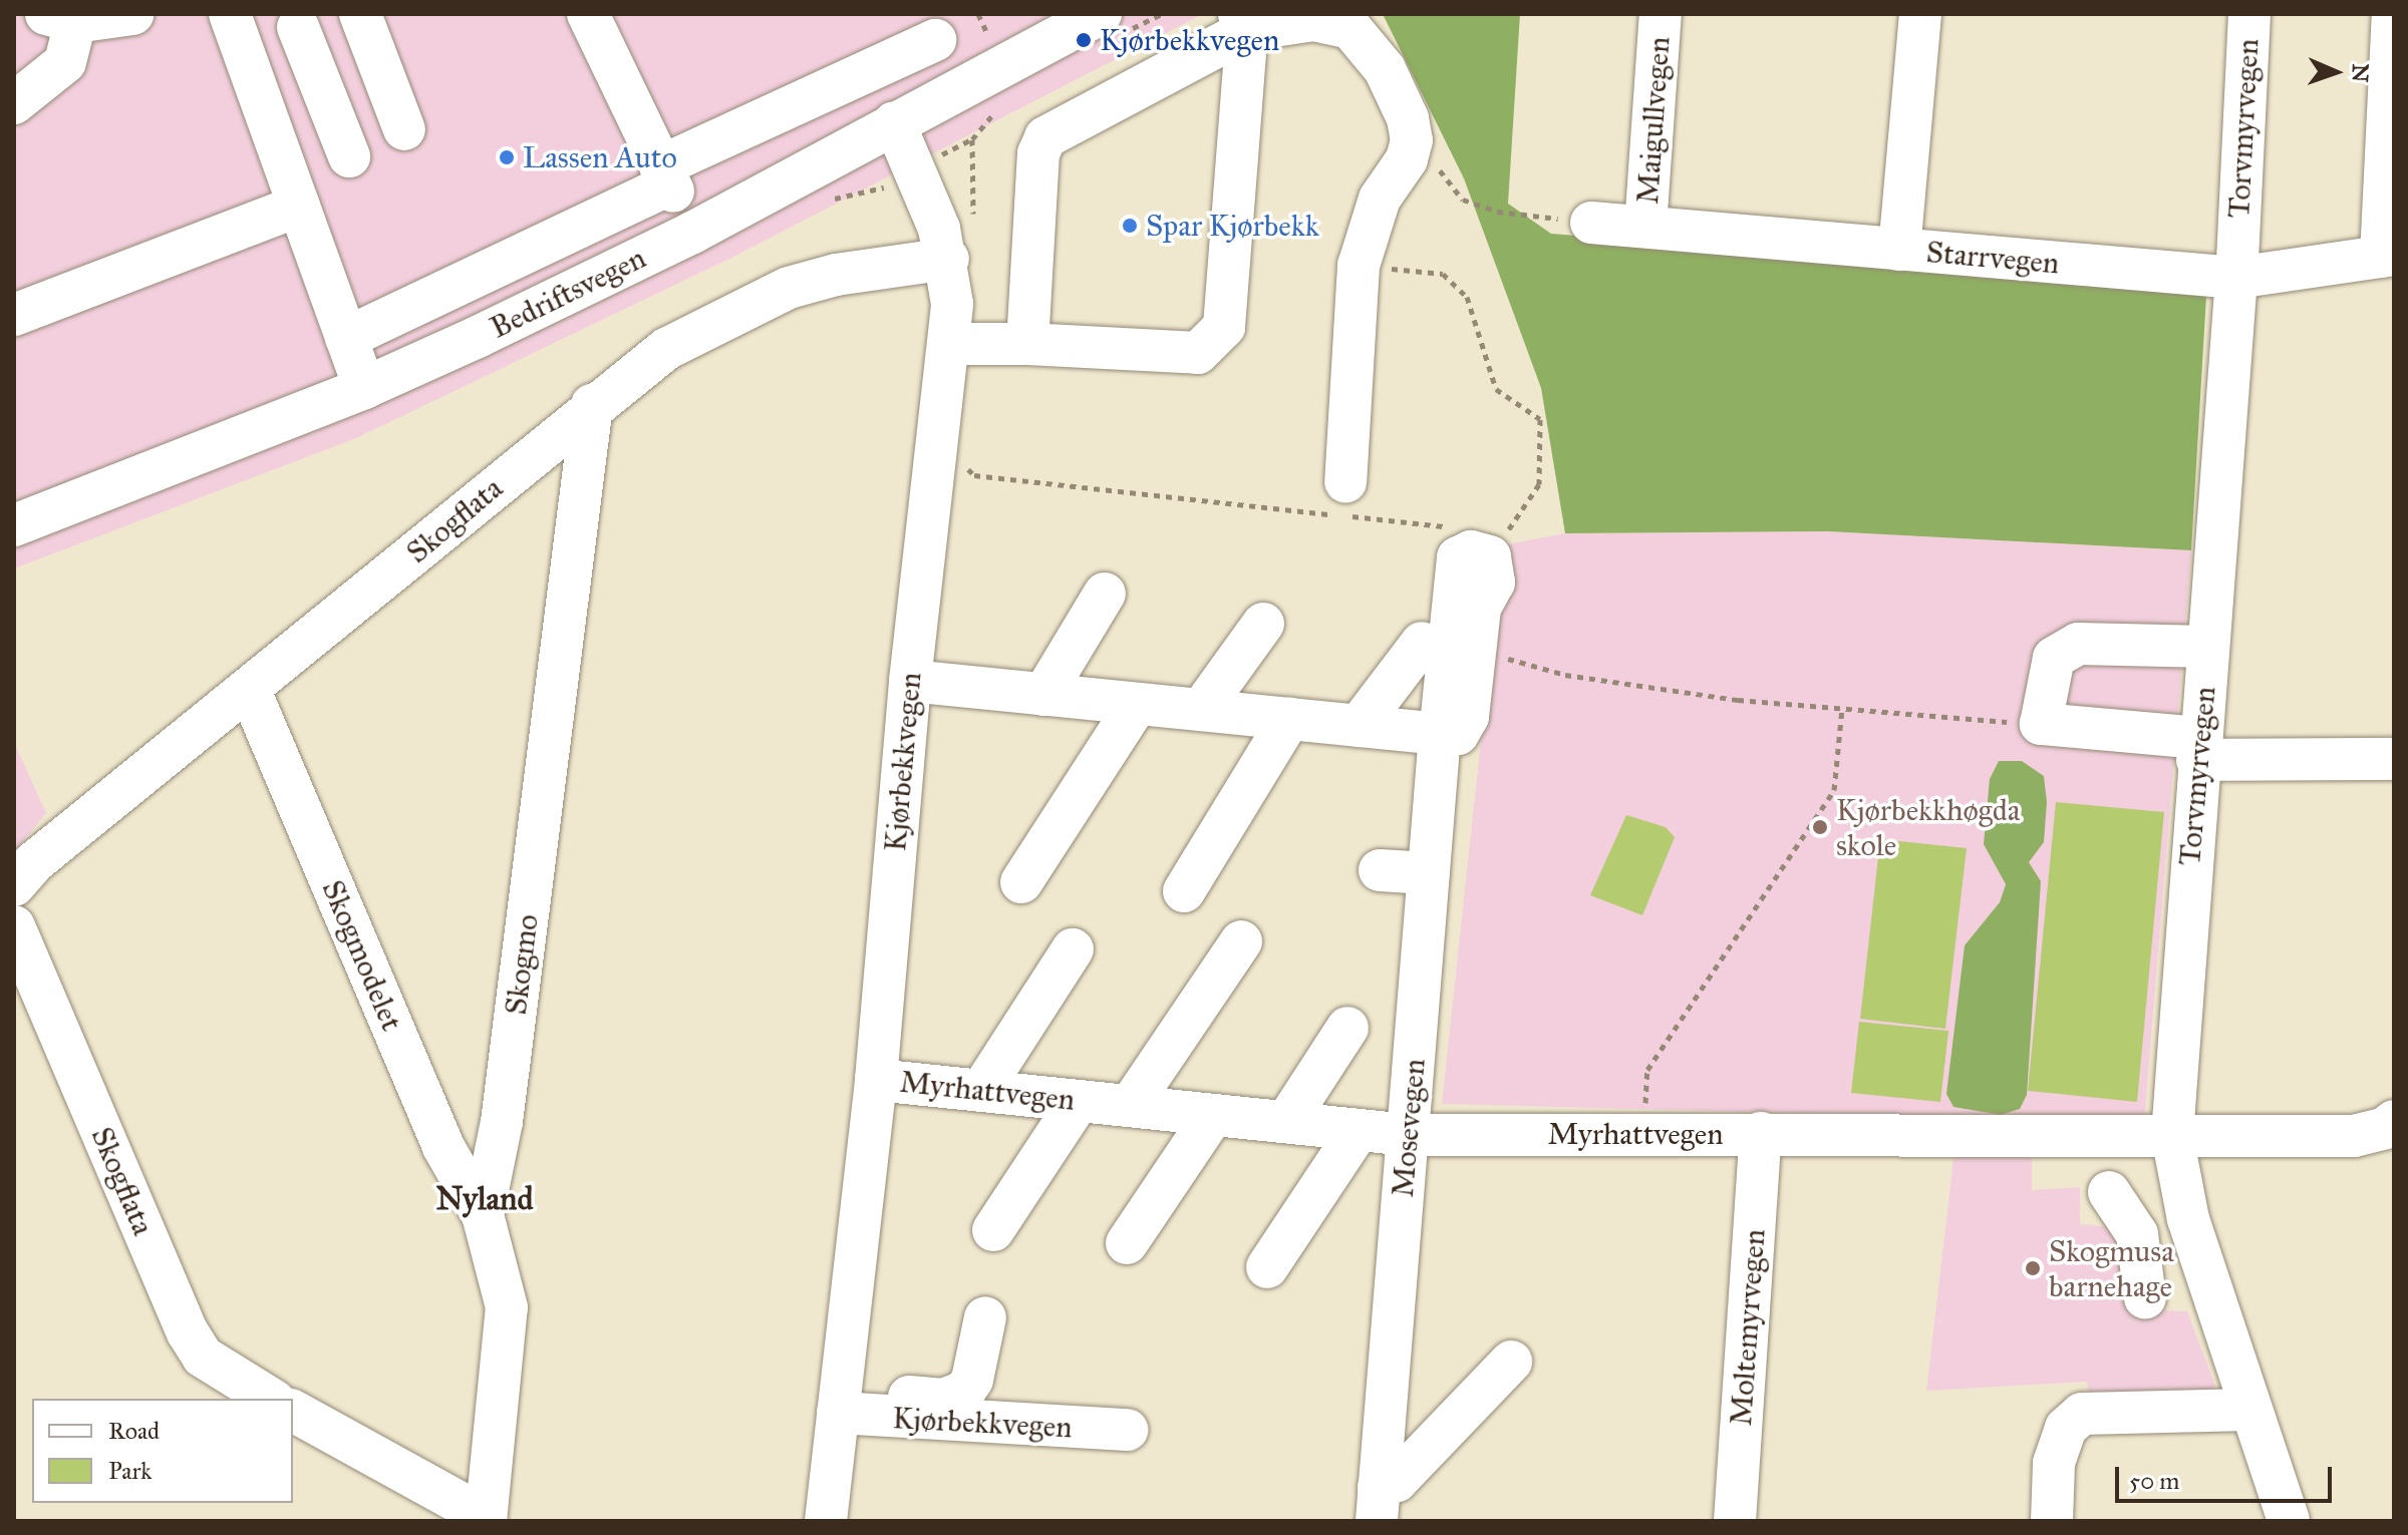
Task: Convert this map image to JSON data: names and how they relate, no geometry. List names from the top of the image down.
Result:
{
  "streets": {
    "street": [
      "Maigullvegen",
      "Torvmyrvegen",
      "Starrvegen",
      "Bedriftsvegen",
      "Skogflata",
      "Kjørbekkvegen",
      "Skogmodelet",
      "Skogmo",
      "Myrhattvegen",
      "Mosevegen",
      "Moltemyrvegen"
    ]
  },
  "crossings": [
    ["Maigullvegen", "Starrvegen"],
    ["Torvmyrvegen", "Starrvegen"],
    ["Torvmyrvegen", "Myrhattvegen"],
    ["Bedriftsvegen", "Kjørbekkvegen"],
    ["Skogflata", "Kjørbekkvegen"],
    ["Skogflata", "Skogmodelet"],
    ["Skogflata", "Skogmo"],
    ["Kjørbekkvegen", "Myrhattvegen"],
    ["Skogmodelet", "Skogmo"],
    ["Myrhattvegen", "Mosevegen"],
    ["Myrhattvegen", "Moltemyrvegen"]
  ],
  "districts": ["Nyland"],
  "places": [
    "Kjørbekkvegen",
    "Lassen Auto",
    "Spar Kjørbekk",
    "Kjørbekkhøgda skole",
    "Skogmusa barnehage"
  ],
  "legend": ["Road", "Park"],
  "scale_bar": "50 m",
  "north": "right"
}
